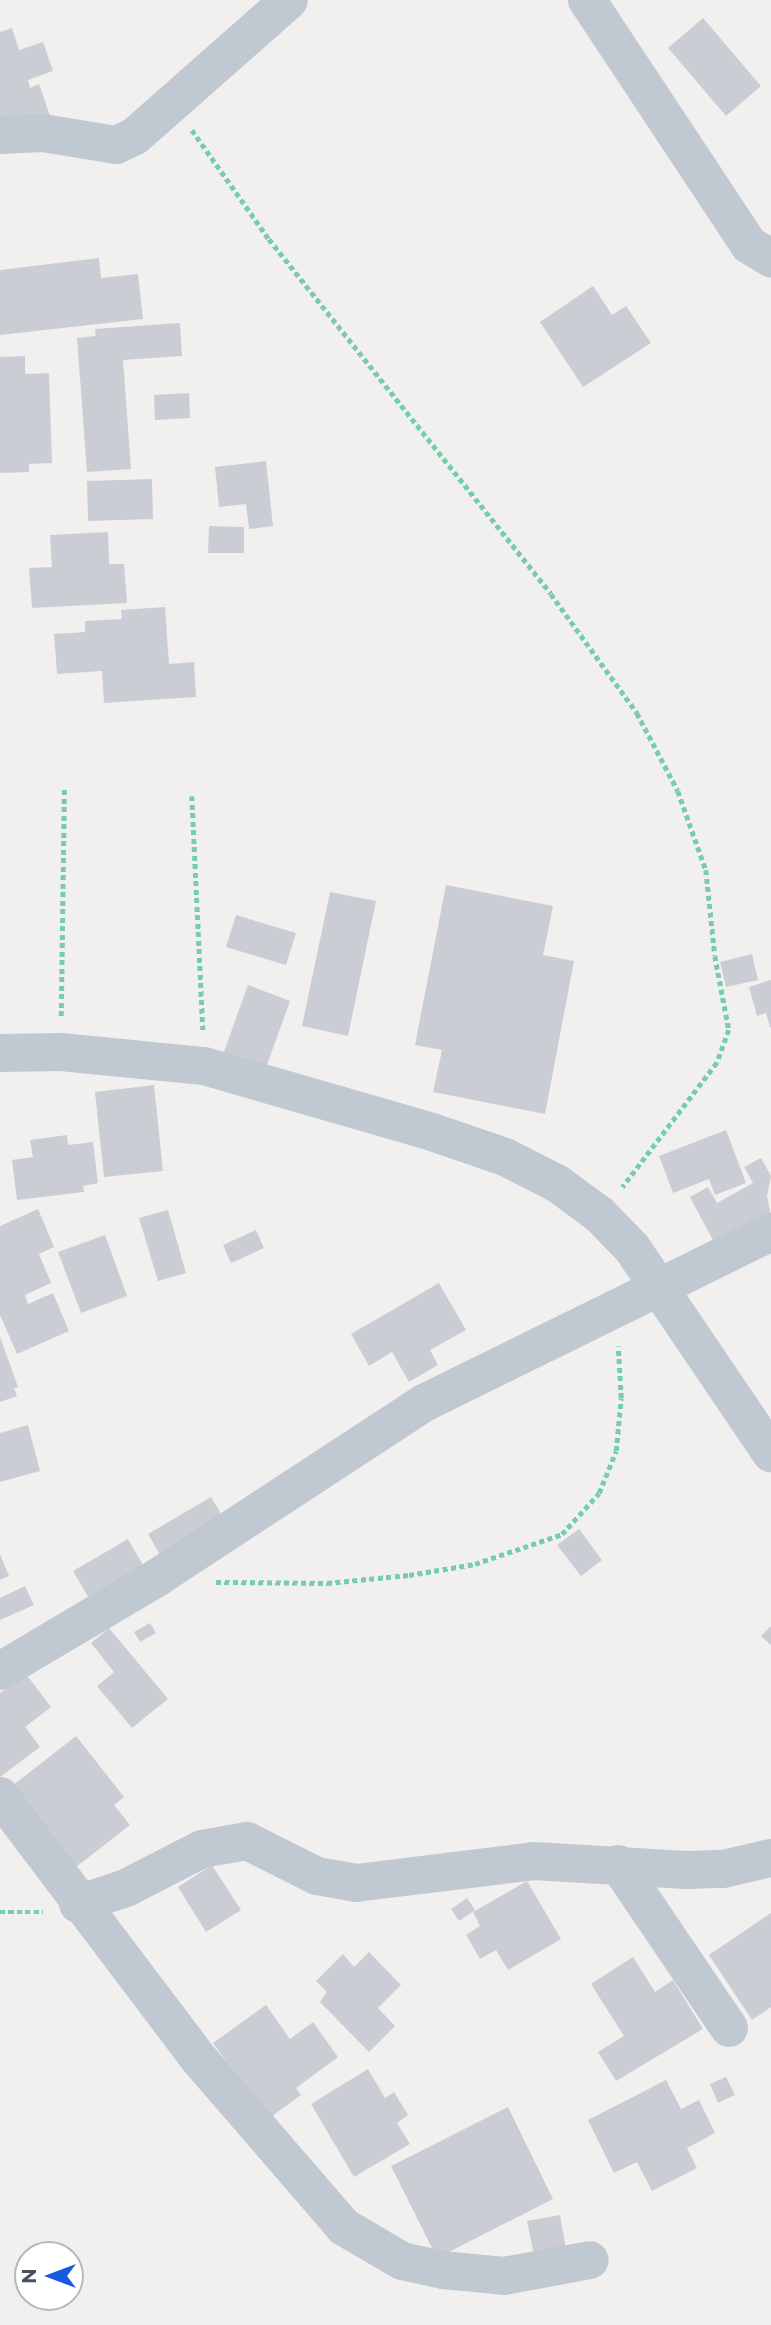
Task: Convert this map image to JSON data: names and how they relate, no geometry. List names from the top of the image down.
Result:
{
  "north": "left"
}
